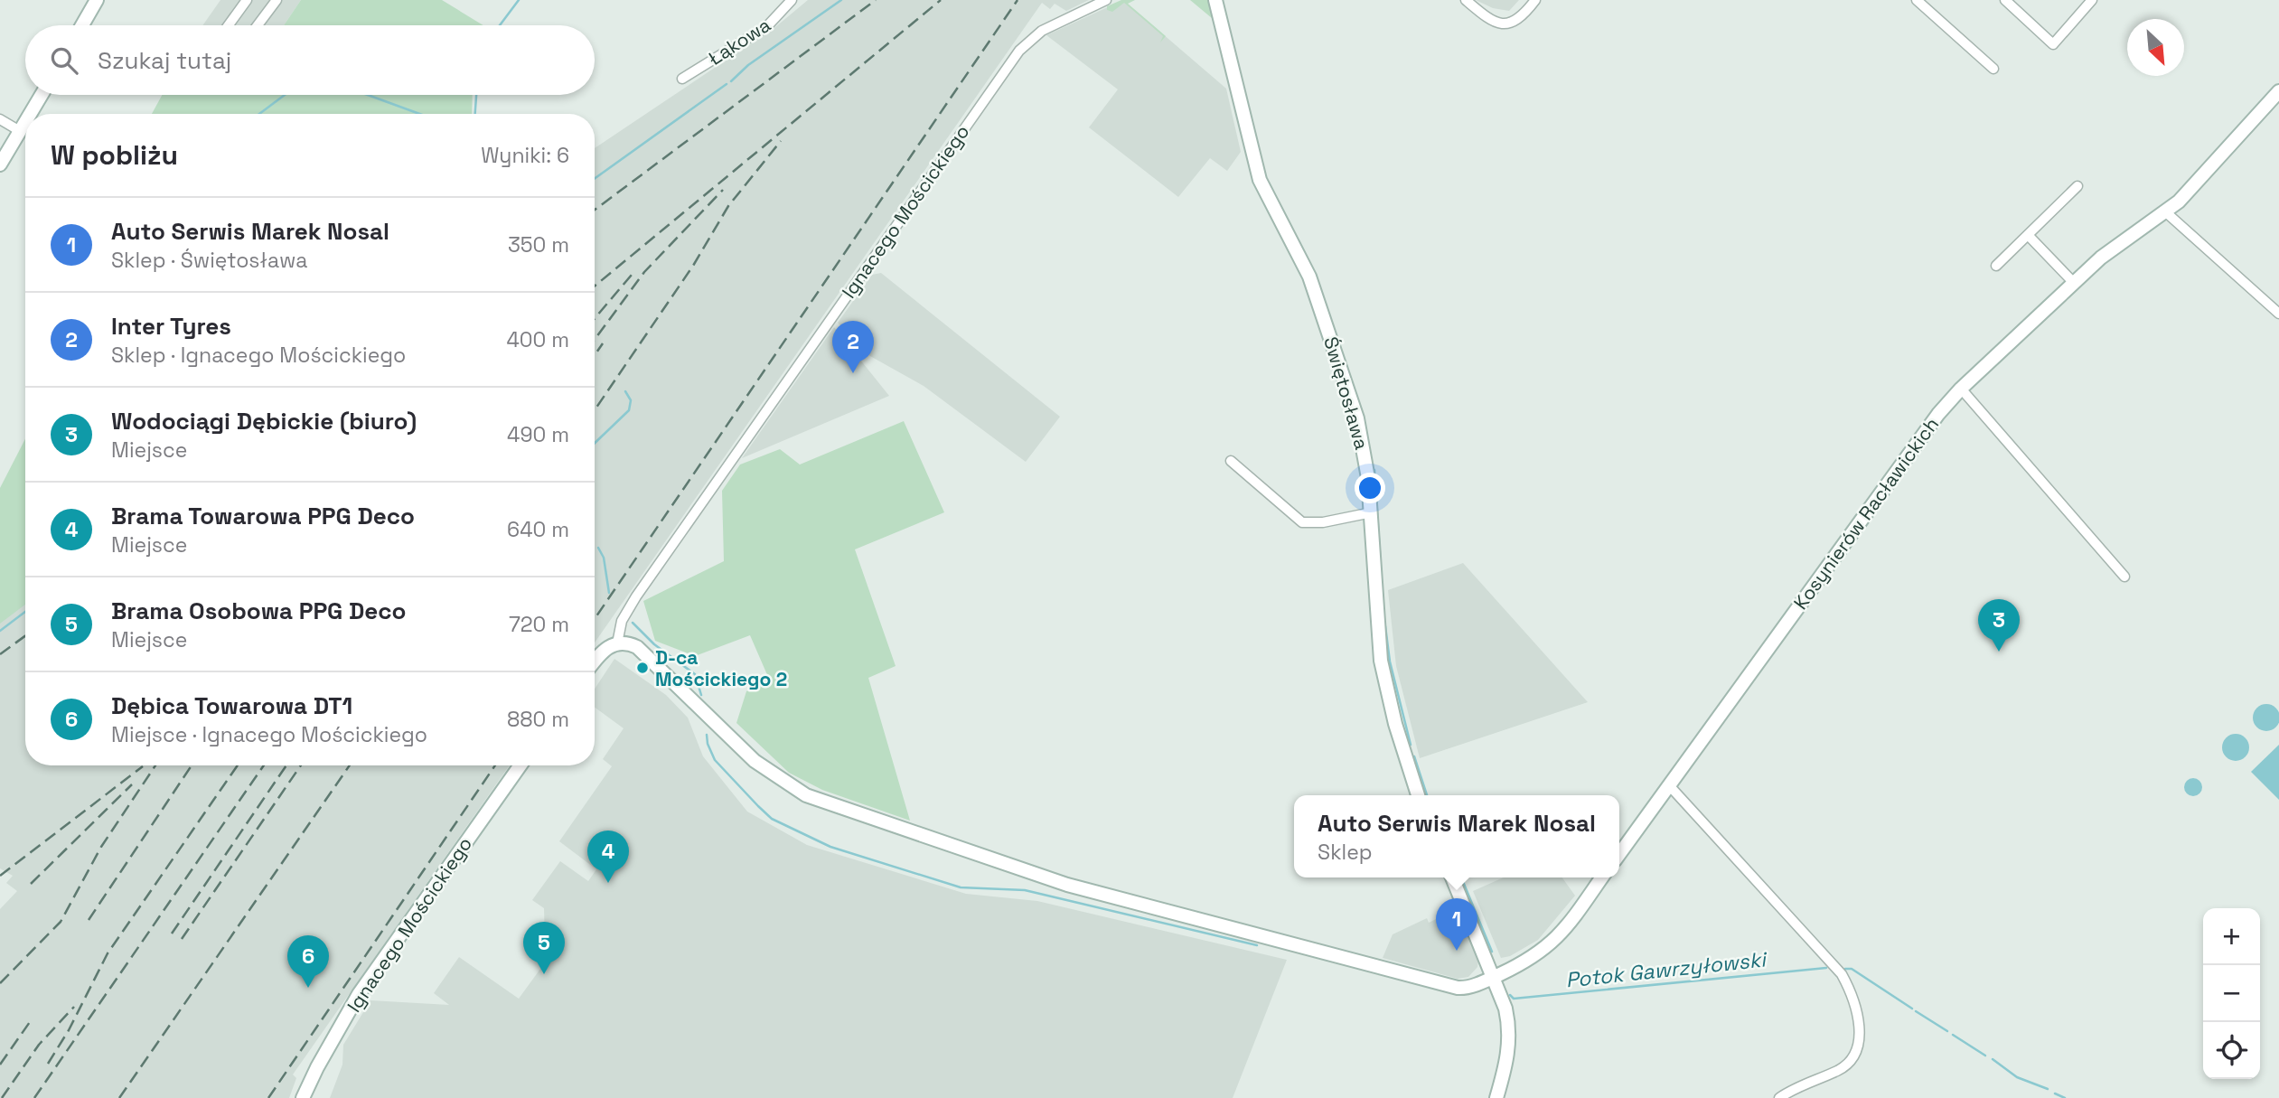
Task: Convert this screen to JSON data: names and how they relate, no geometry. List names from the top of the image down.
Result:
{
  "streets": {
    "street": [
      "Łąkowa",
      "Ignacego Mościckiego",
      "Świętosława",
      "Kosynierów Racławickich"
    ]
  },
  "water": ["Potok Gawrzyłowski"],
  "places": ["D-ca Mościckiego 2"],
  "north": "bottom right",
  "page": {
    "search": "Szukaj tutaj",
    "heading": ["W pobliżu", "Wyniki: 6"],
    "list": [
      {
        "mark": "1",
        "name": "Auto Serwis Marek Nosal",
        "note": "Sklep · Świętosława",
        "value": "350 m"
      },
      {
        "mark": "2",
        "name": "Inter Tyres",
        "note": "Sklep · Ignacego Mościckiego",
        "value": "400 m"
      },
      {
        "mark": "3",
        "name": "Wodociągi Dębickie (biuro)",
        "note": "Miejsce",
        "value": "490 m"
      },
      {
        "mark": "4",
        "name": "Brama Towarowa PPG Deco",
        "note": "Miejsce",
        "value": "640 m"
      },
      {
        "mark": "5",
        "name": "Brama Osobowa PPG Deco",
        "note": "Miejsce",
        "value": "720 m"
      },
      {
        "mark": "6",
        "name": "Dębica Towarowa DT1",
        "note": "Miejsce · Ignacego Mościckiego",
        "value": "880 m"
      }
    ],
    "pins": [
      "2",
      "3",
      "4",
      "1",
      "5",
      "6"
    ],
    "popup": ["Auto Serwis Marek Nosal", "Sklep"],
    "map_buttons": ["+", "−"]
  }
}
